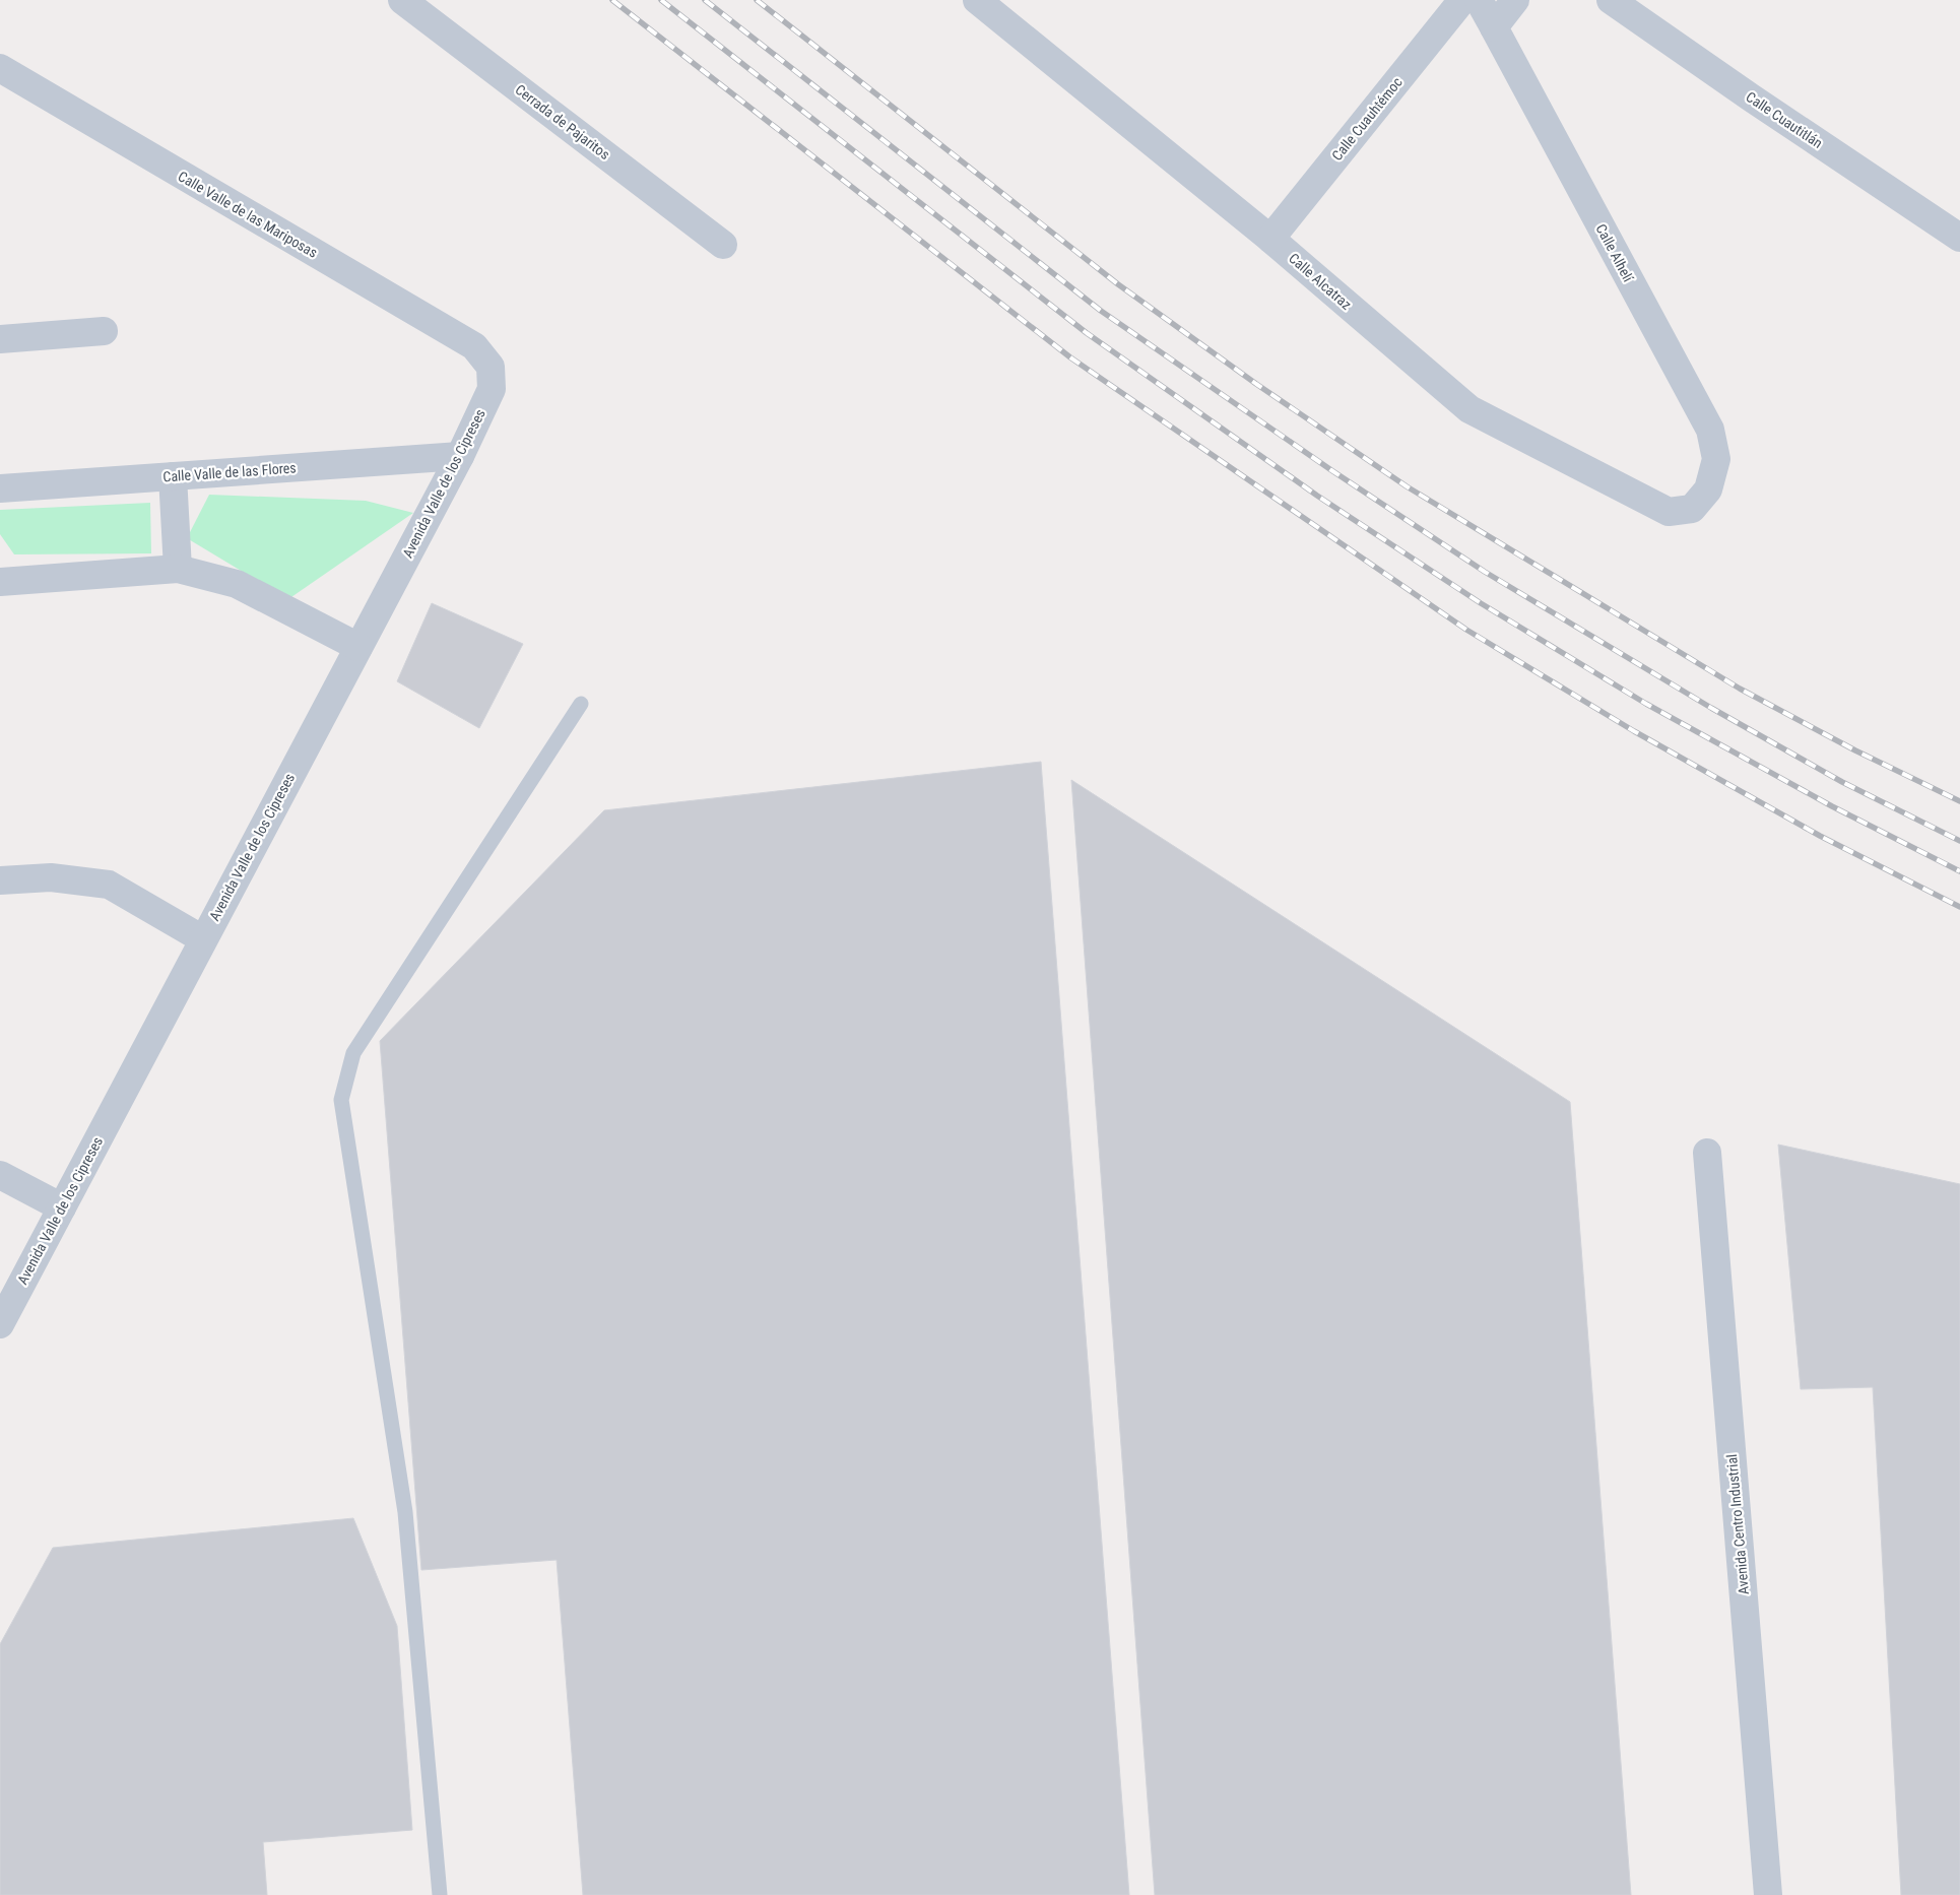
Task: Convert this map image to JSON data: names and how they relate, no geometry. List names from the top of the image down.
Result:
{
  "streets": {
    "street": [
      "Calle Cuauhtémoc",
      "Calle Cuautitlán",
      "Cerrada de Pajaritos",
      "Calle Valle de las Mariposas",
      "Calle Alhelí",
      "Calle Alcatraz",
      "Calle Valle de las Flores",
      "Avenida Valle de los Cipreses",
      "Avenida Centro Industrial"
    ]
  },
  "crossings": [
    ["Calle Cuauhtémoc", "Calle Alcatraz"],
    ["Calle Valle de las Mariposas", "Avenida Valle de los Cipreses"],
    ["Calle Alhelí", "Calle Alcatraz"],
    ["Calle Valle de las Flores", "Avenida Valle de los Cipreses"]
  ]
}
